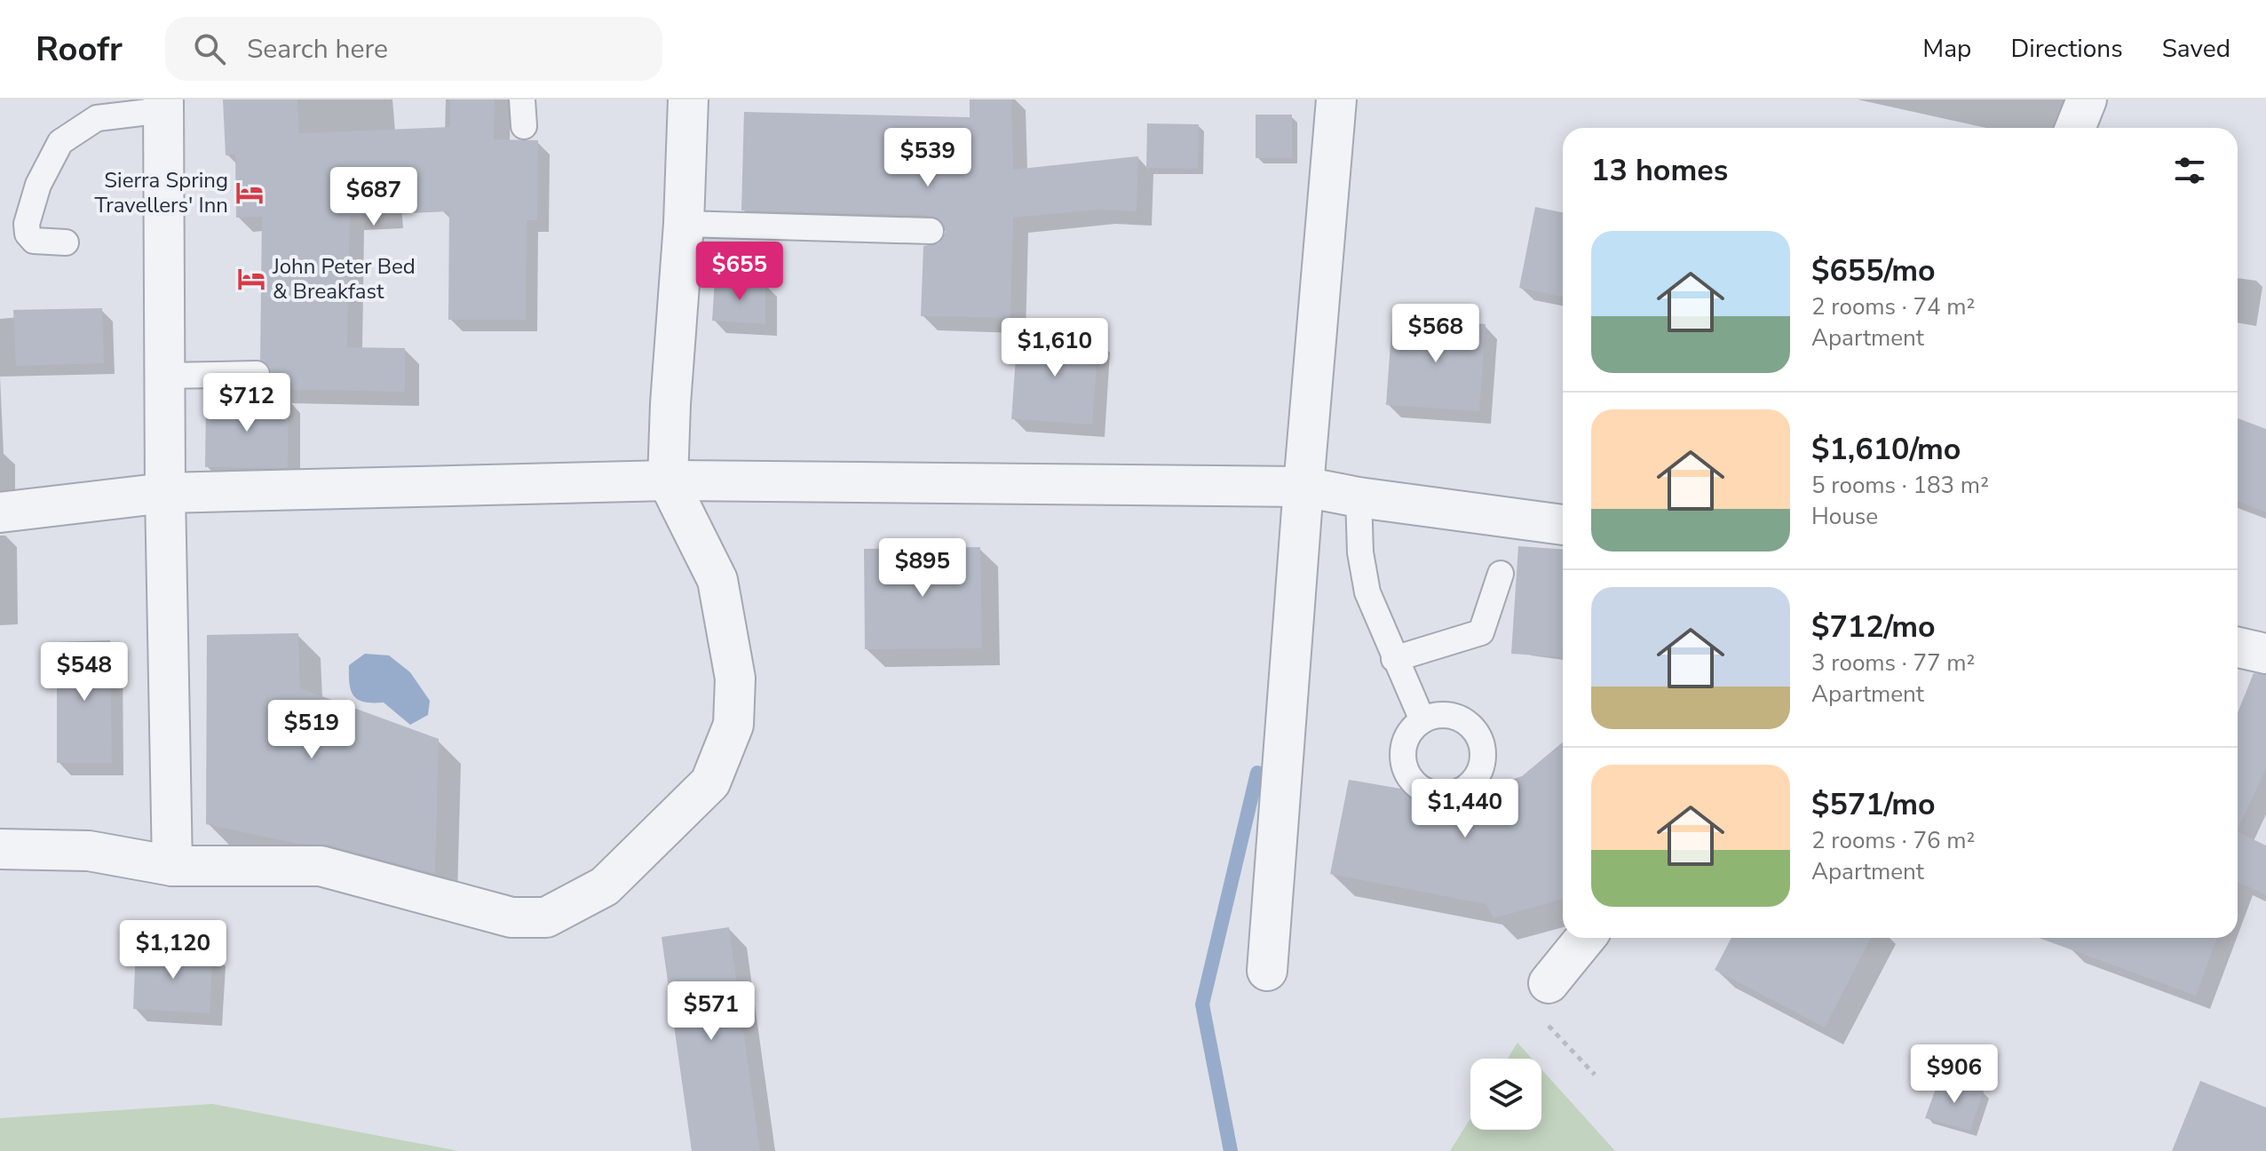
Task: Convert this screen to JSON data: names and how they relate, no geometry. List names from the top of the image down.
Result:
{
  "places": {
    "hotel": ["Sierra Spring Travellers' Inn", "John Peter Bed & Breakfast"]
  },
  "page": {
    "header": "Roofr",
    "search": "Search here",
    "nav": ["Map", "Directions", "Saved"],
    "price": [
      "$539",
      "$687",
      "$655",
      "$568",
      "$1,610",
      "$712",
      "$895",
      "$548",
      "$519",
      "$1,440",
      "$1,120",
      "$571",
      "$906"
    ],
    "heading": "13 homes",
    "list": [
      {
        "name": "$655/mo",
        "note": "2 rooms · 74 m² · Apartment"
      },
      {
        "name": "$1,610/mo",
        "note": "5 rooms · 183 m² · House"
      },
      {
        "name": "$712/mo",
        "note": "3 rooms · 77 m² · Apartment"
      },
      {
        "name": "$571/mo",
        "note": "2 rooms · 76 m² · Apartment"
      }
    ]
  }
}
